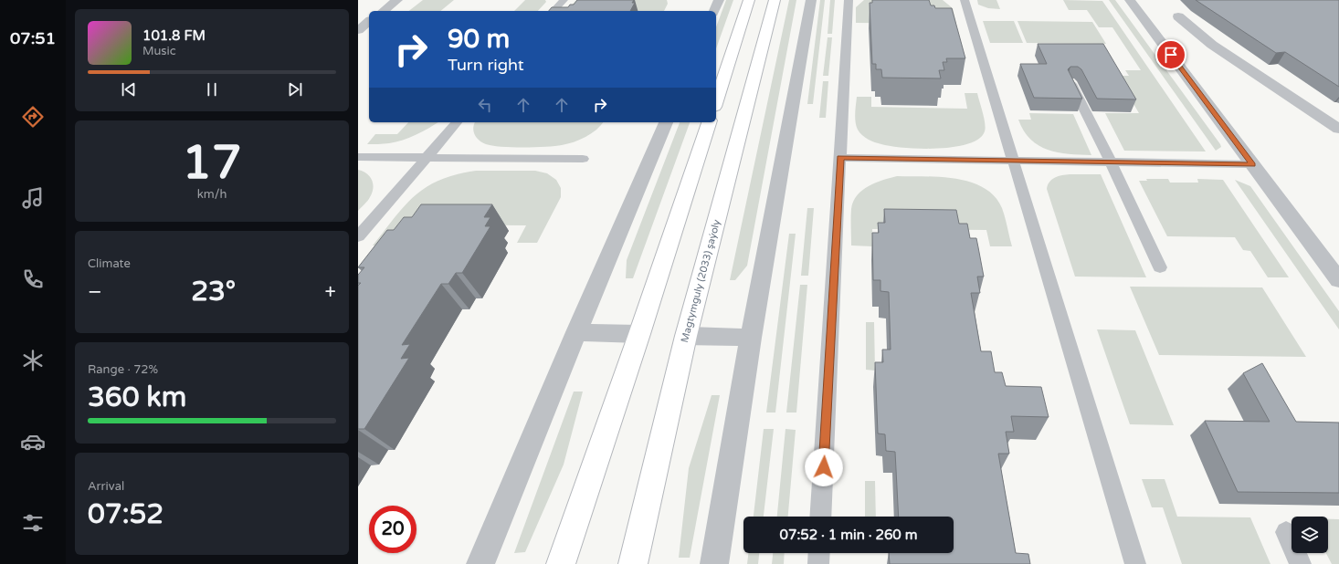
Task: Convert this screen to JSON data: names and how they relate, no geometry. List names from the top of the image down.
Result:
{
  "streets": {
    "main road": ["Magtymguly (2033) şaýoly"]
  },
  "page": {
    "tabs": "07:51",
    "turn": ["90 m", "Turn right"],
    "song": ["101.8 FM", "Music"],
    "tile": [
      ["17", "km/h"],
      "Climate",
      ["Range · 72%", "360 km"],
      ["Arrival", "07:52"]
    ],
    "heat": ["−", "23°", "+"],
    "limit": "20",
    "trip": "07:52 · 1 min · 260 m"
  }
}
